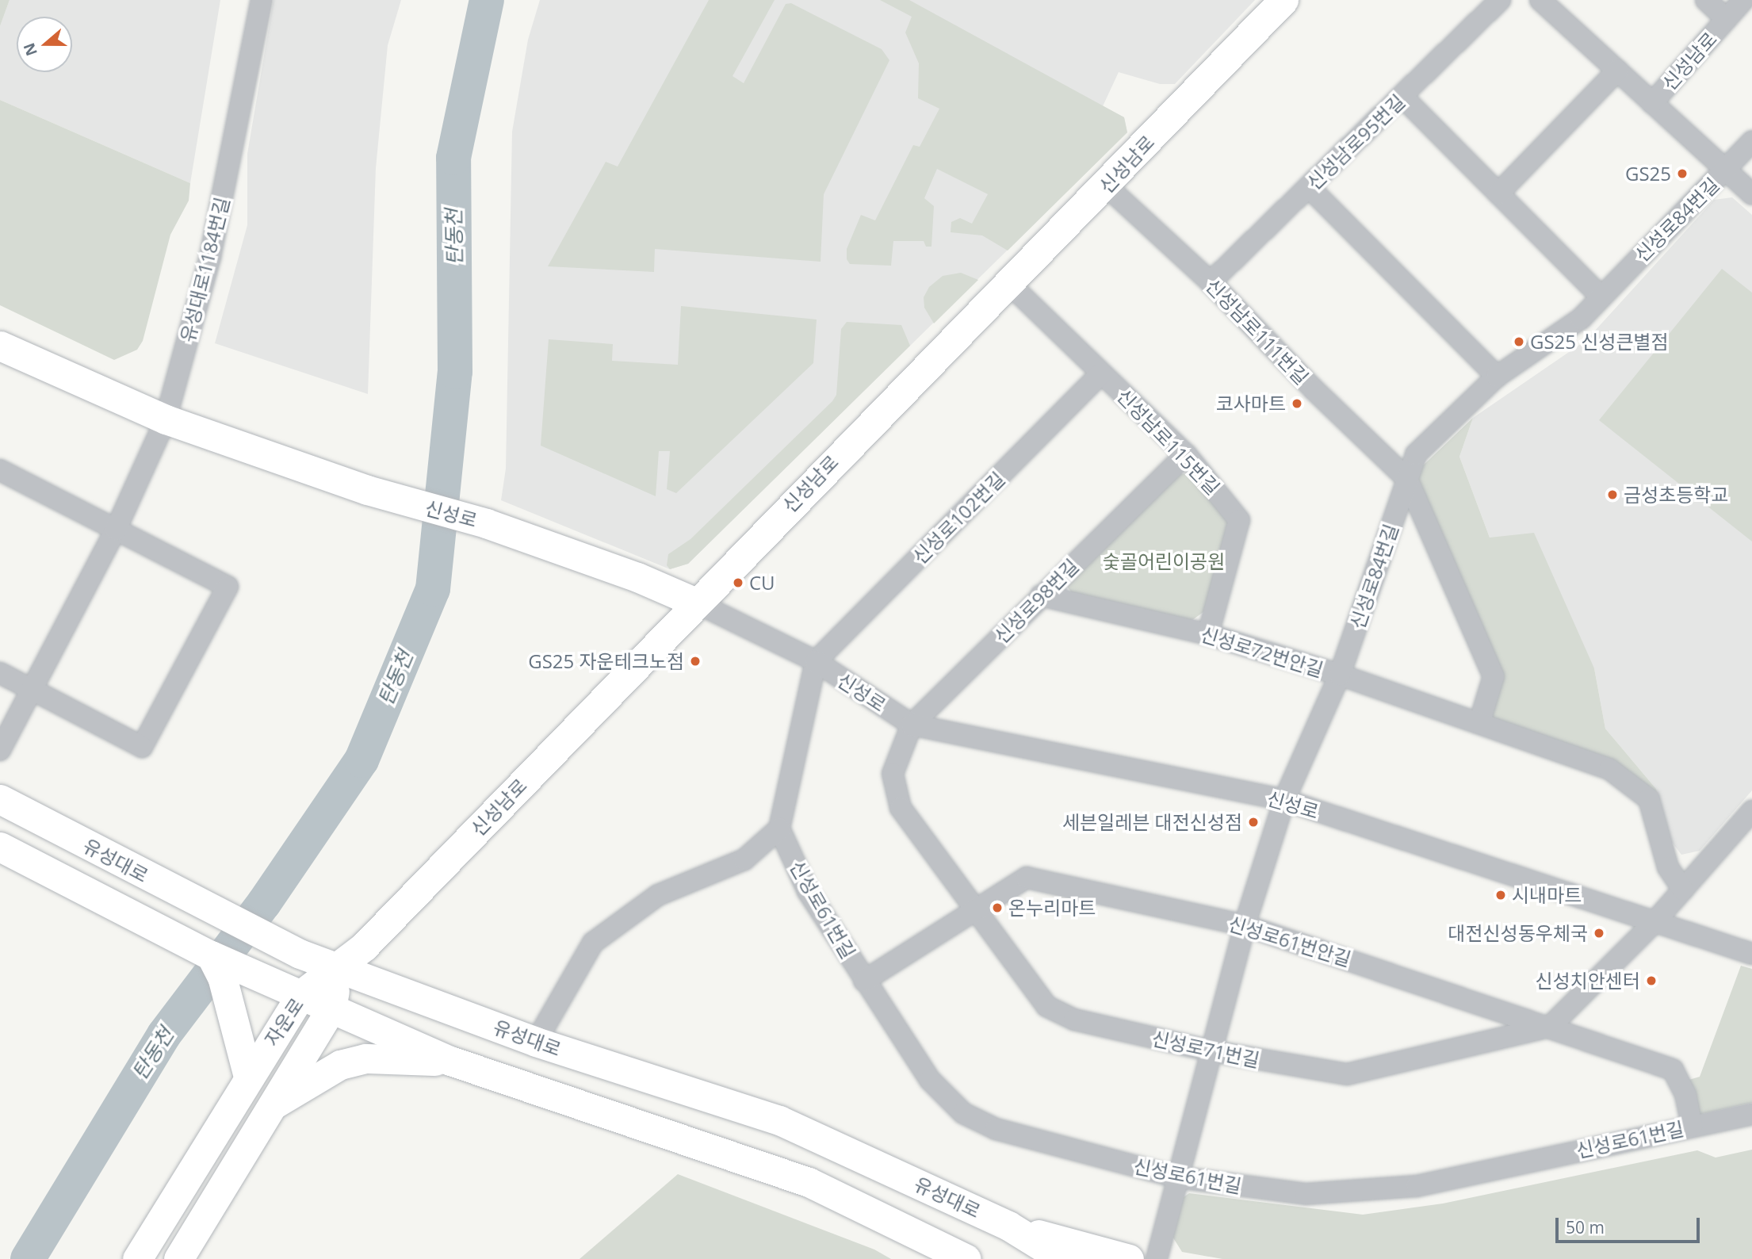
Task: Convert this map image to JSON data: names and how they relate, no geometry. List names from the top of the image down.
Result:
{
  "streets": {
    "street": [
      "신성남로",
      "신성남로95번길",
      "신성로84번길",
      "유성대로1184번길",
      "신성남로111번길",
      "신성남로115번길",
      "신성로",
      "신성로102번길",
      "신성로98번길",
      "신성로72번안길",
      "유성대로",
      "신성로61번길",
      "신성로61번안길",
      "자운로",
      "신성로71번길"
    ]
  },
  "crossings": [
    ["신성남로", "신성남로111번길"],
    ["신성남로", "신성남로115번길"],
    ["신성남로", "신성로"],
    ["신성남로", "유성대로"],
    ["신성남로", "자운로"],
    ["신성남로95번길", "신성남로111번길"],
    ["신성로84번길", "신성남로111번길"],
    ["신성로84번길", "신성로"],
    ["신성로84번길", "신성로72번안길"],
    ["신성로84번길", "신성로61번길"],
    ["신성로84번길", "신성로61번안길"],
    ["신성로84번길", "신성로71번길"],
    ["유성대로1184번길", "신성로"],
    ["신성남로115번길", "신성로102번길"],
    ["신성남로115번길", "신성로98번길"],
    ["신성남로115번길", "신성로72번안길"],
    ["신성로", "신성로102번길"],
    ["신성로", "신성로98번길"],
    ["신성로", "신성로71번길"],
    ["신성로98번길", "신성로72번안길"],
    ["신성로98번길", "신성로71번길"],
    ["유성대로", "자운로"],
    ["신성로61번길", "신성로61번안길"],
    ["신성로61번안길", "신성로71번길"]
  ],
  "water": ["탄동천"],
  "parks": ["숯골어린이공원"],
  "places": [
    "GS25",
    "GS25 신성큰별점",
    "코사마트",
    "금성초등학교",
    "CU",
    "GS25 자운테크노점",
    "세븐일레븐 대전신성점",
    "시내마트",
    "온누리마트",
    "대전신성동우체국",
    "신성치안센터"
  ],
  "scale_bar": "50 m",
  "north": "left"
}
